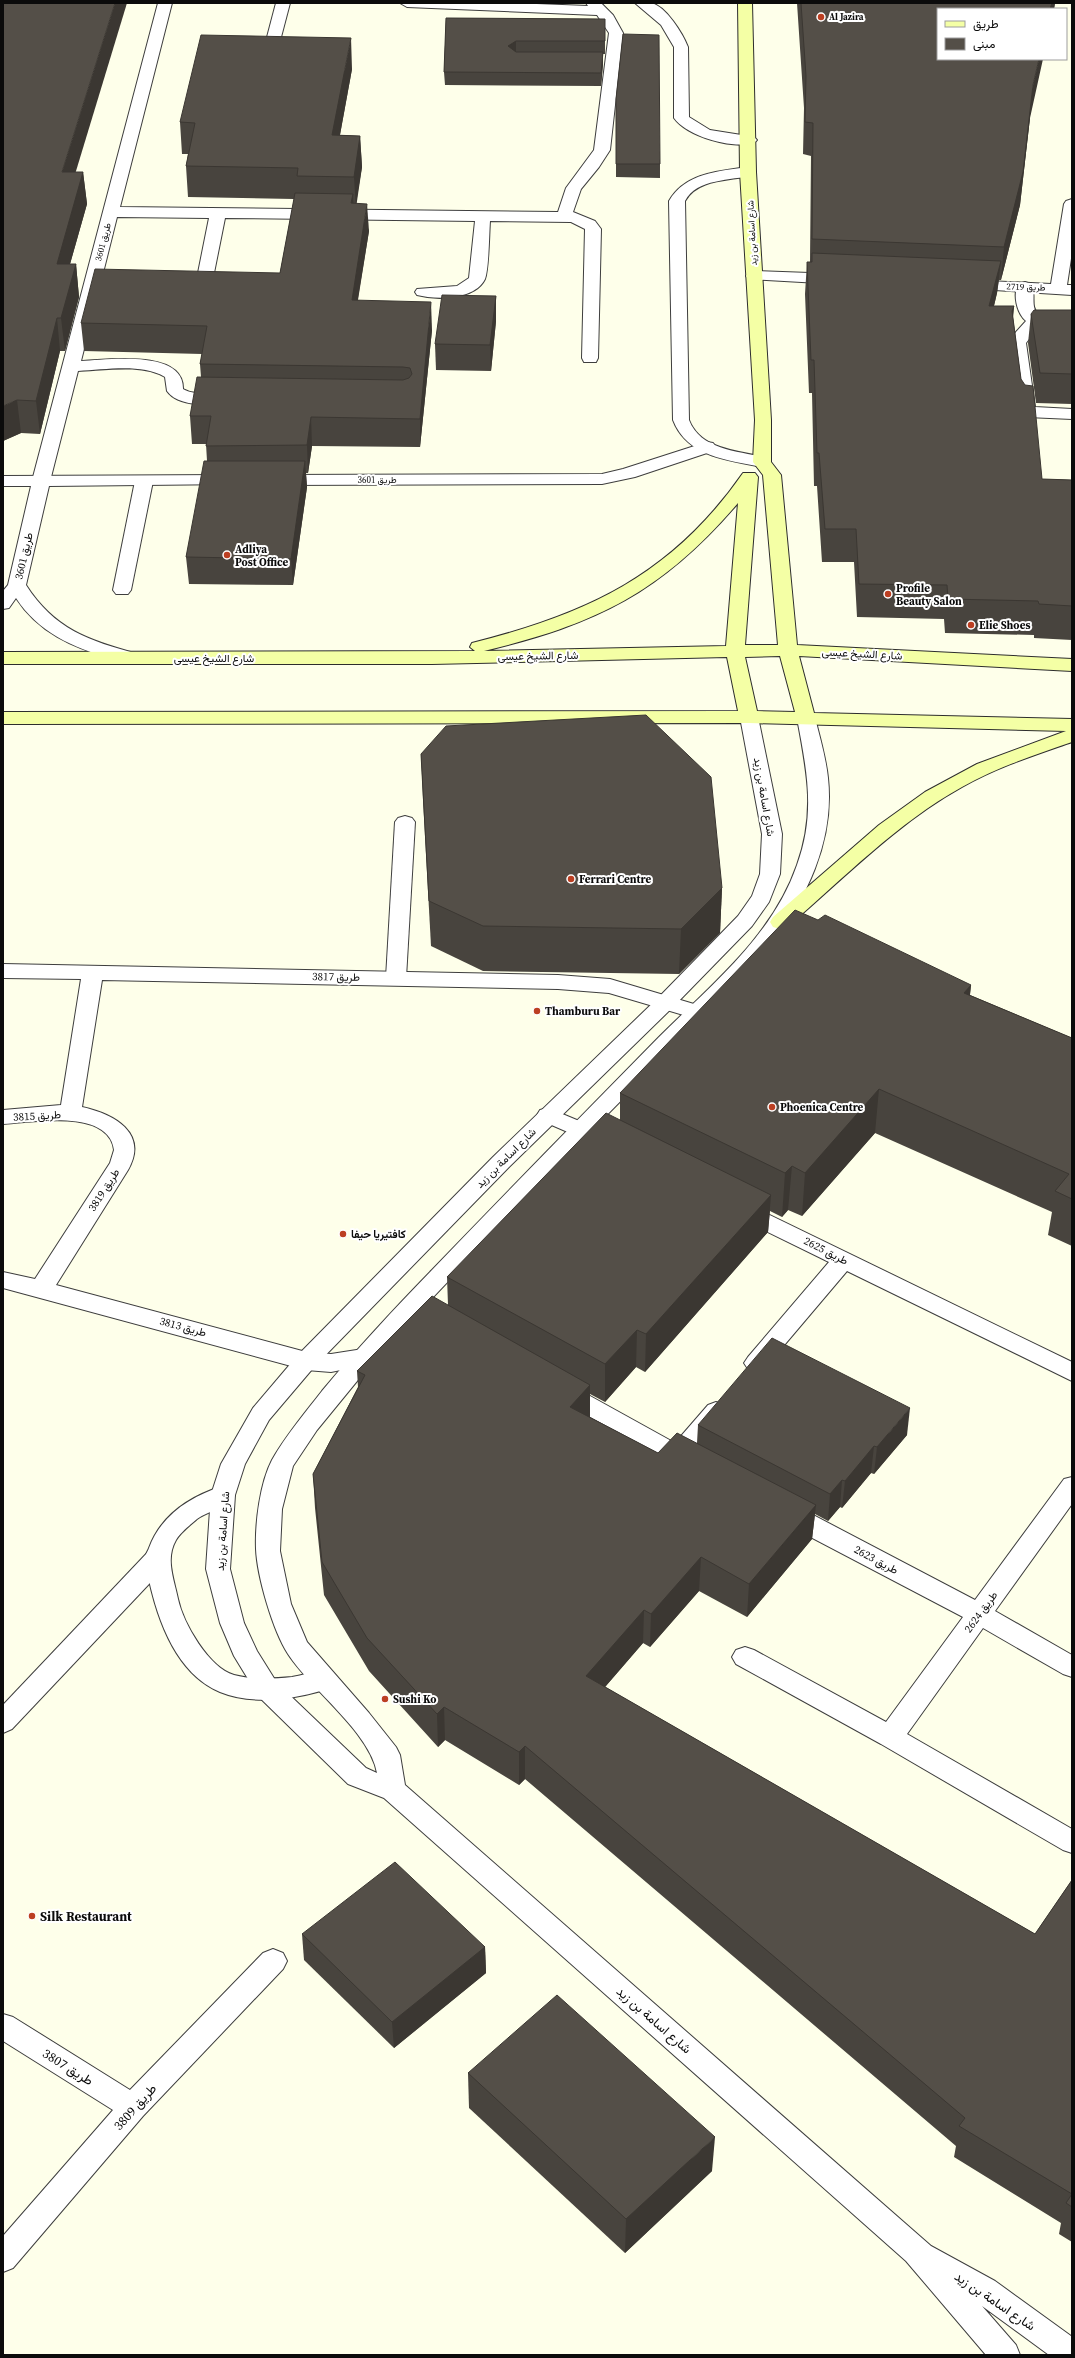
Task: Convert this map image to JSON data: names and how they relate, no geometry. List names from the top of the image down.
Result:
{
  "streets": {
    "main road": ["شارع اسامة بن زيد", "شارع الشيخ عيسى"],
    "street": [
      "طريق 3601",
      "طريق 2719",
      "طريق 3817",
      "طريق 3815",
      "طريق 3819",
      "طريق 2625",
      "طريق 3813",
      "طريق 2623",
      "طريق 2624",
      "طريق 3807",
      "طريق 3809"
    ]
  },
  "crossings": [
    ["شارع اسامة بن زيد", "شارع الشيخ عيسى"],
    ["شارع اسامة بن زيد", "طريق 3817"],
    ["شارع اسامة بن زيد", "طريق 3813"],
    ["طريق 3815", "طريق 3819"],
    ["طريق 3819", "طريق 3813"],
    ["طريق 2623", "طريق 2624"],
    ["طريق 3807", "طريق 3809"]
  ],
  "places": [
    "Al Jazira",
    "Adliya Post Office",
    "Profile Beauty Salon",
    "Elie Shoes",
    "Ferrari Centre",
    "Thamburu Bar",
    "Phoenica Centre",
    "كافتيريا حيفا",
    "Sushi Ko",
    "Silk Restaurant"
  ],
  "legend": ["طريق", "مبنى"]
}
